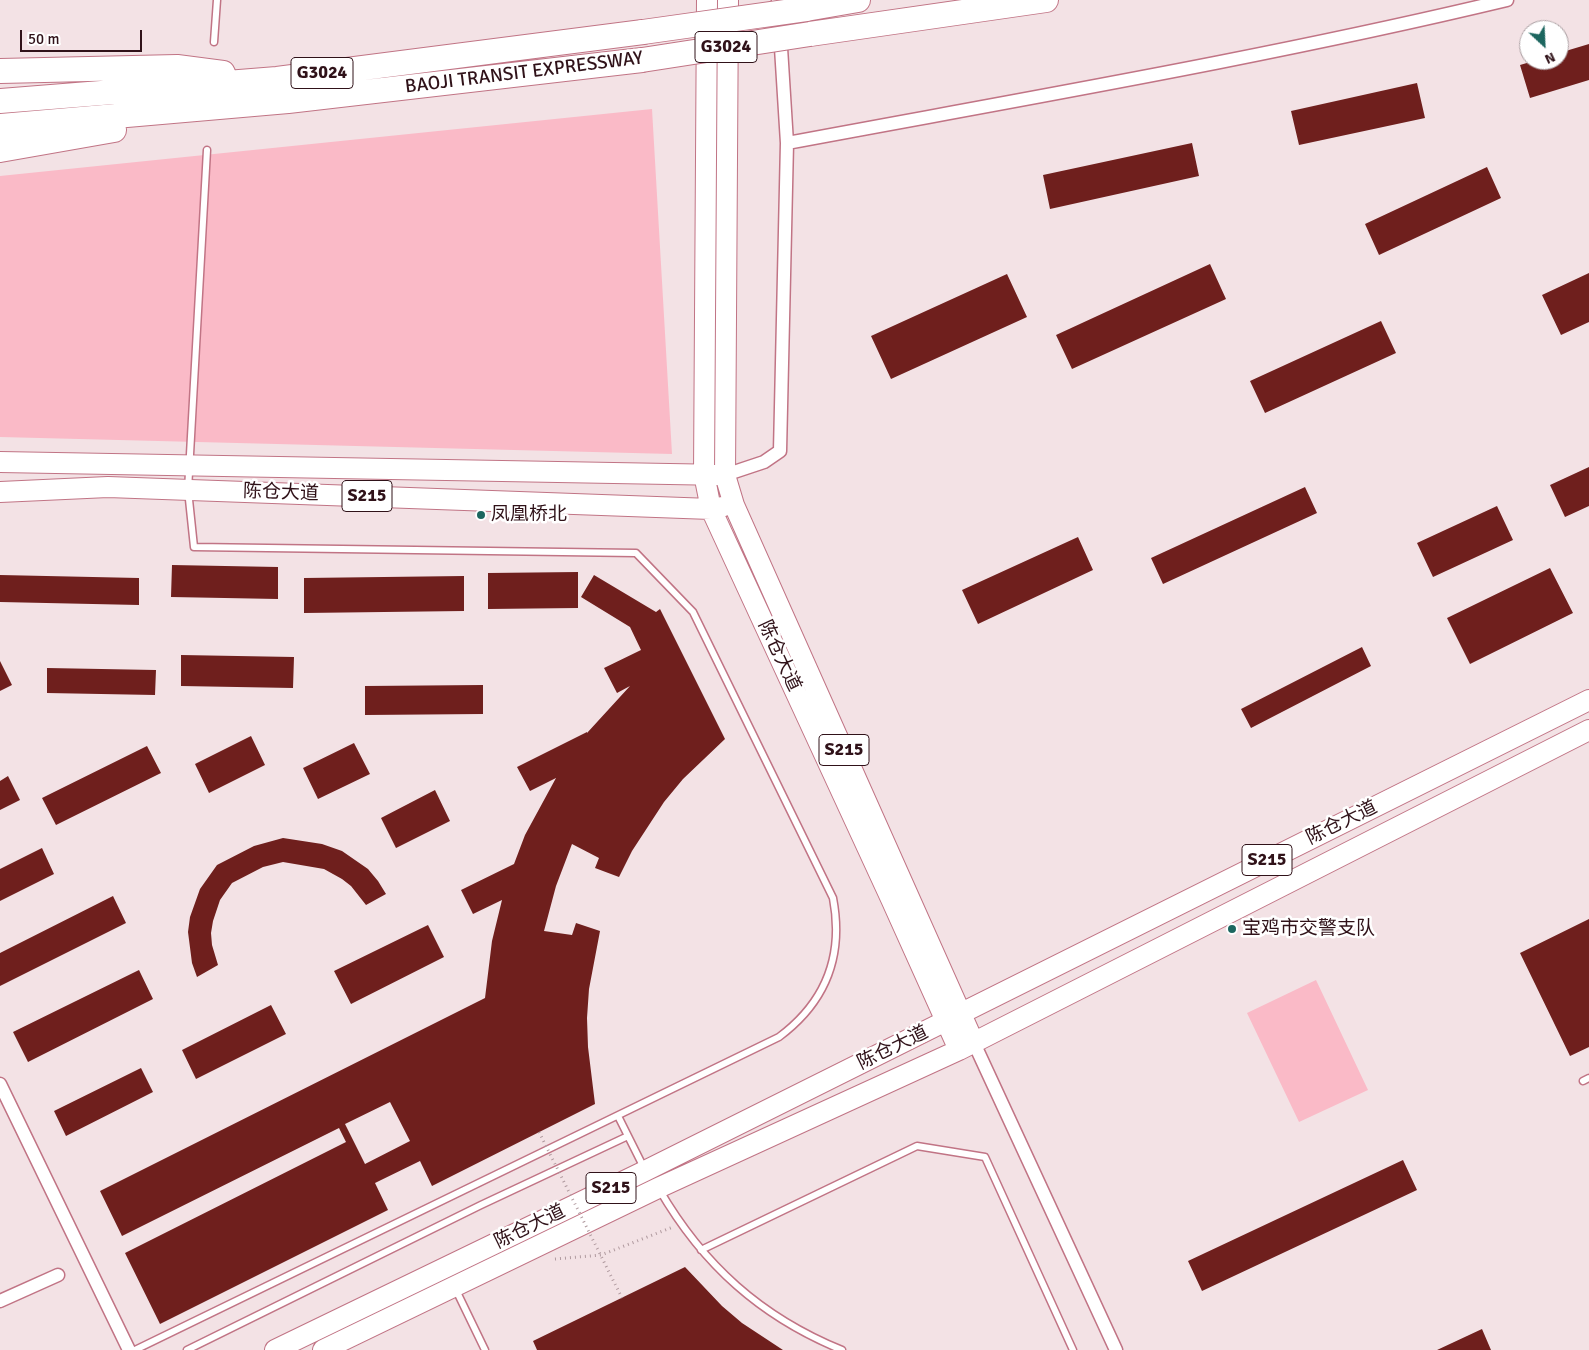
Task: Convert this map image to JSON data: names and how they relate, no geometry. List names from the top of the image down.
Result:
{
  "streets": {
    "highway": ["G3024", "BAOJI TRANSIT EXPRESSWAY"],
    "main road": ["陈仓大道", "S215"]
  },
  "places": ["凤凰桥北", "宝鸡市交警支队"],
  "scale_bar": "50 m",
  "north": "bottom right"
}
